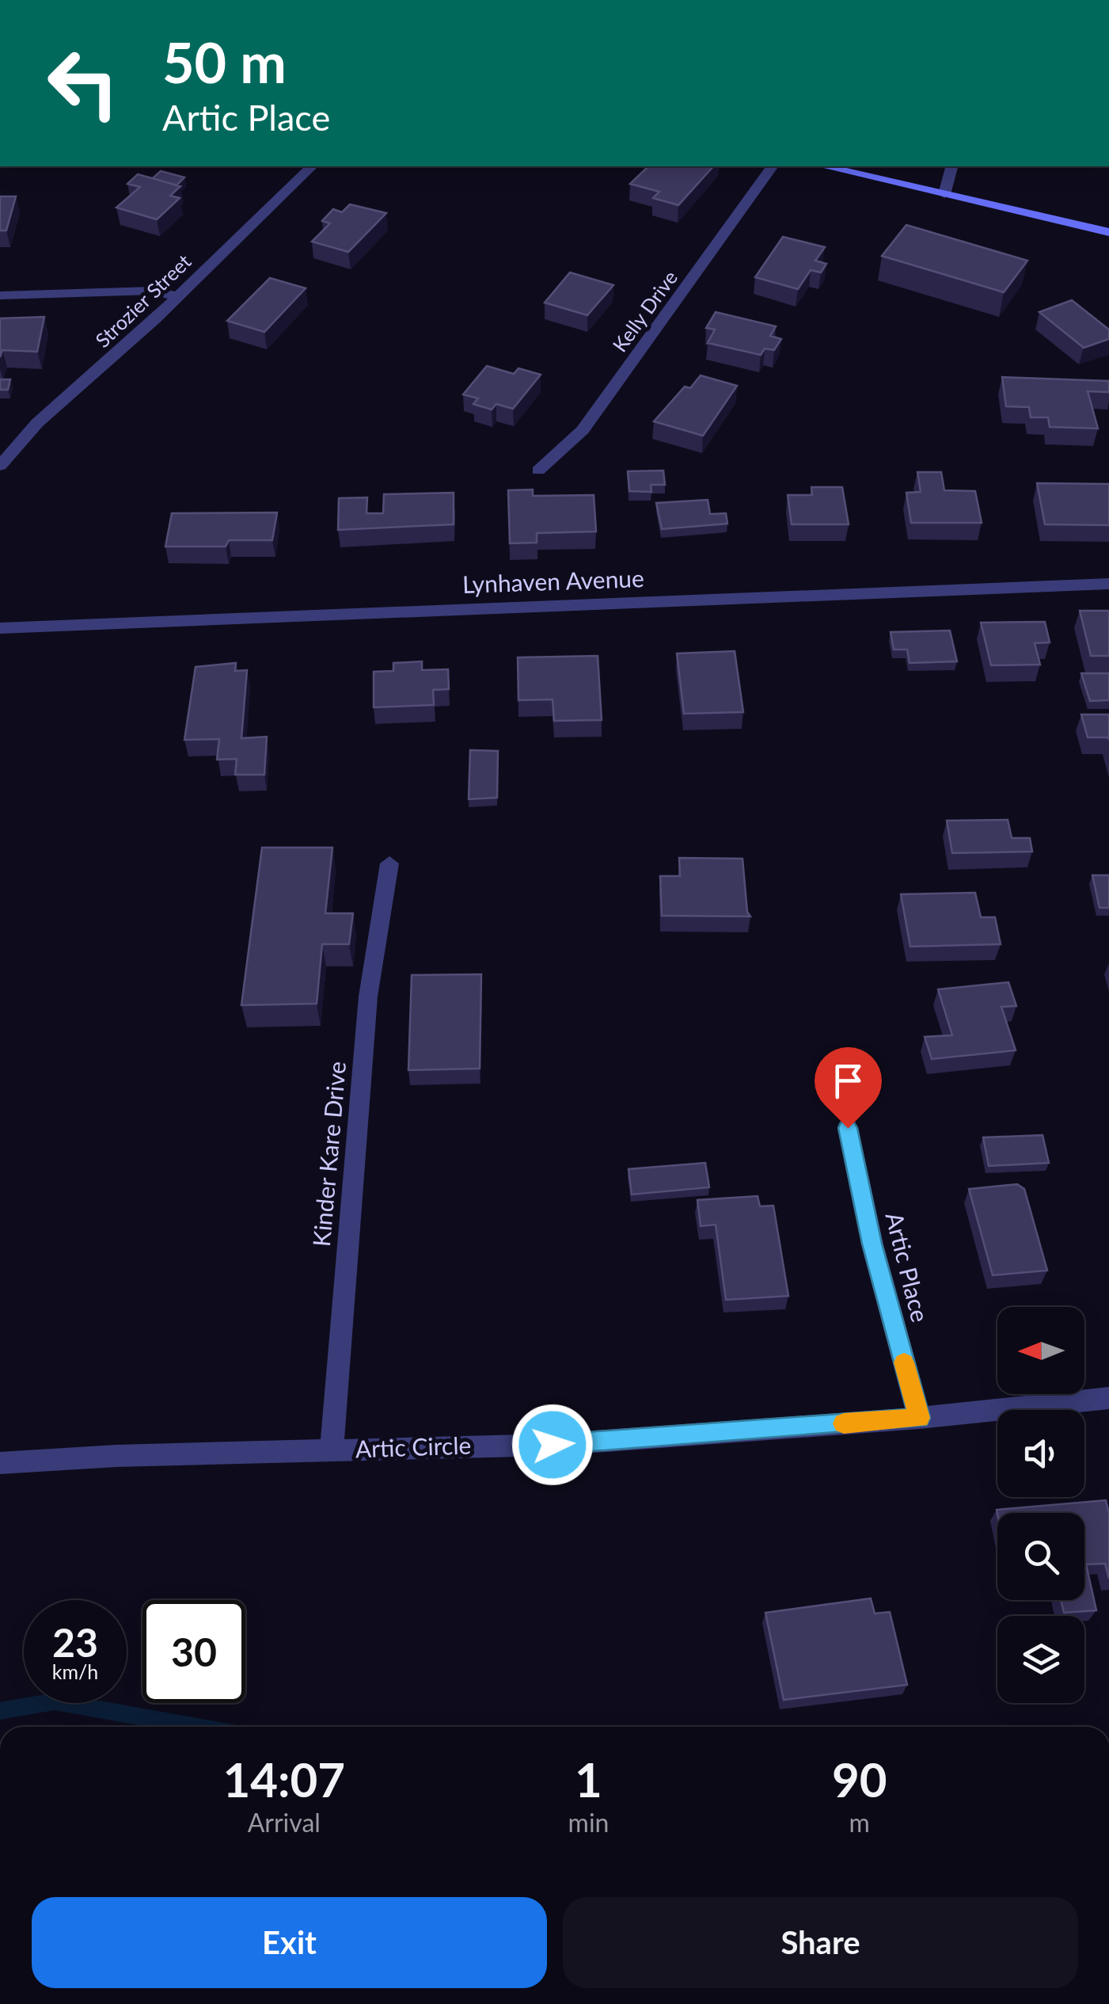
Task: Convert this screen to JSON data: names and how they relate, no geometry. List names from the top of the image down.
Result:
{
  "streets": {
    "street": [
      "Strozier Street",
      "Kelly Drive",
      "Lynhaven Avenue",
      "Kinder Kare Drive",
      "Artic Place",
      "Artic Circle"
    ]
  },
  "crossings": [
    ["Kinder Kare Drive", "Artic Circle"],
    ["Artic Place", "Artic Circle"]
  ],
  "north": "left",
  "page": {
    "turn": ["50 m", "Artic Place"],
    "speed": "23 km/h",
    "limit": "30",
    "eta": [
      "14:07",
      "Arrival",
      "1",
      "min",
      "90",
      "m"
    ],
    "buttons": ["Exit", "Share"]
  }
}
